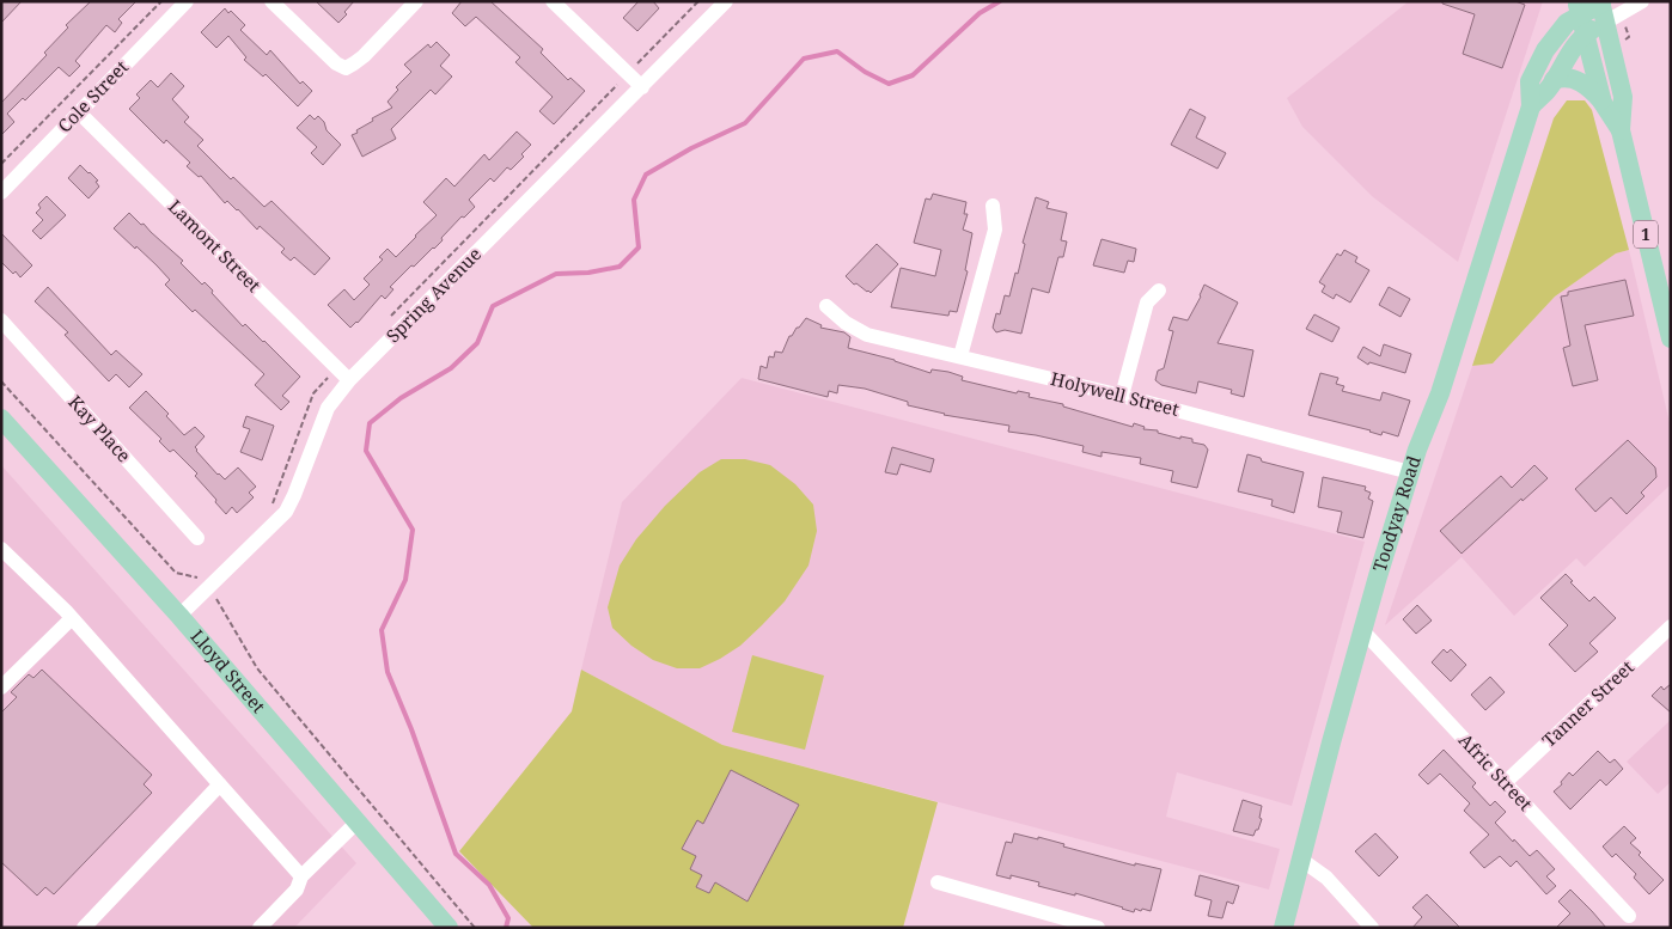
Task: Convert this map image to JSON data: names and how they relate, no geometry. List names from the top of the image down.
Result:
{
  "streets": {
    "main road": ["1", "Toodyay Road", "Lloyd Street"],
    "street": [
      "Cole Street",
      "Lamont Street",
      "Spring Avenue",
      "Holywell Street",
      "Kay Place",
      "Tanner Street",
      "Afric Street"
    ]
  },
  "crossings": [
    ["Cole Street", "Lamont Street"],
    ["1", "Toodyay Road"],
    ["Lamont Street", "Spring Avenue"],
    ["Spring Avenue", "Lloyd Street"],
    ["Holywell Street", "Toodyay Road"],
    ["Toodyay Road", "Afric Street"],
    ["Tanner Street", "Afric Street"]
  ]
}
